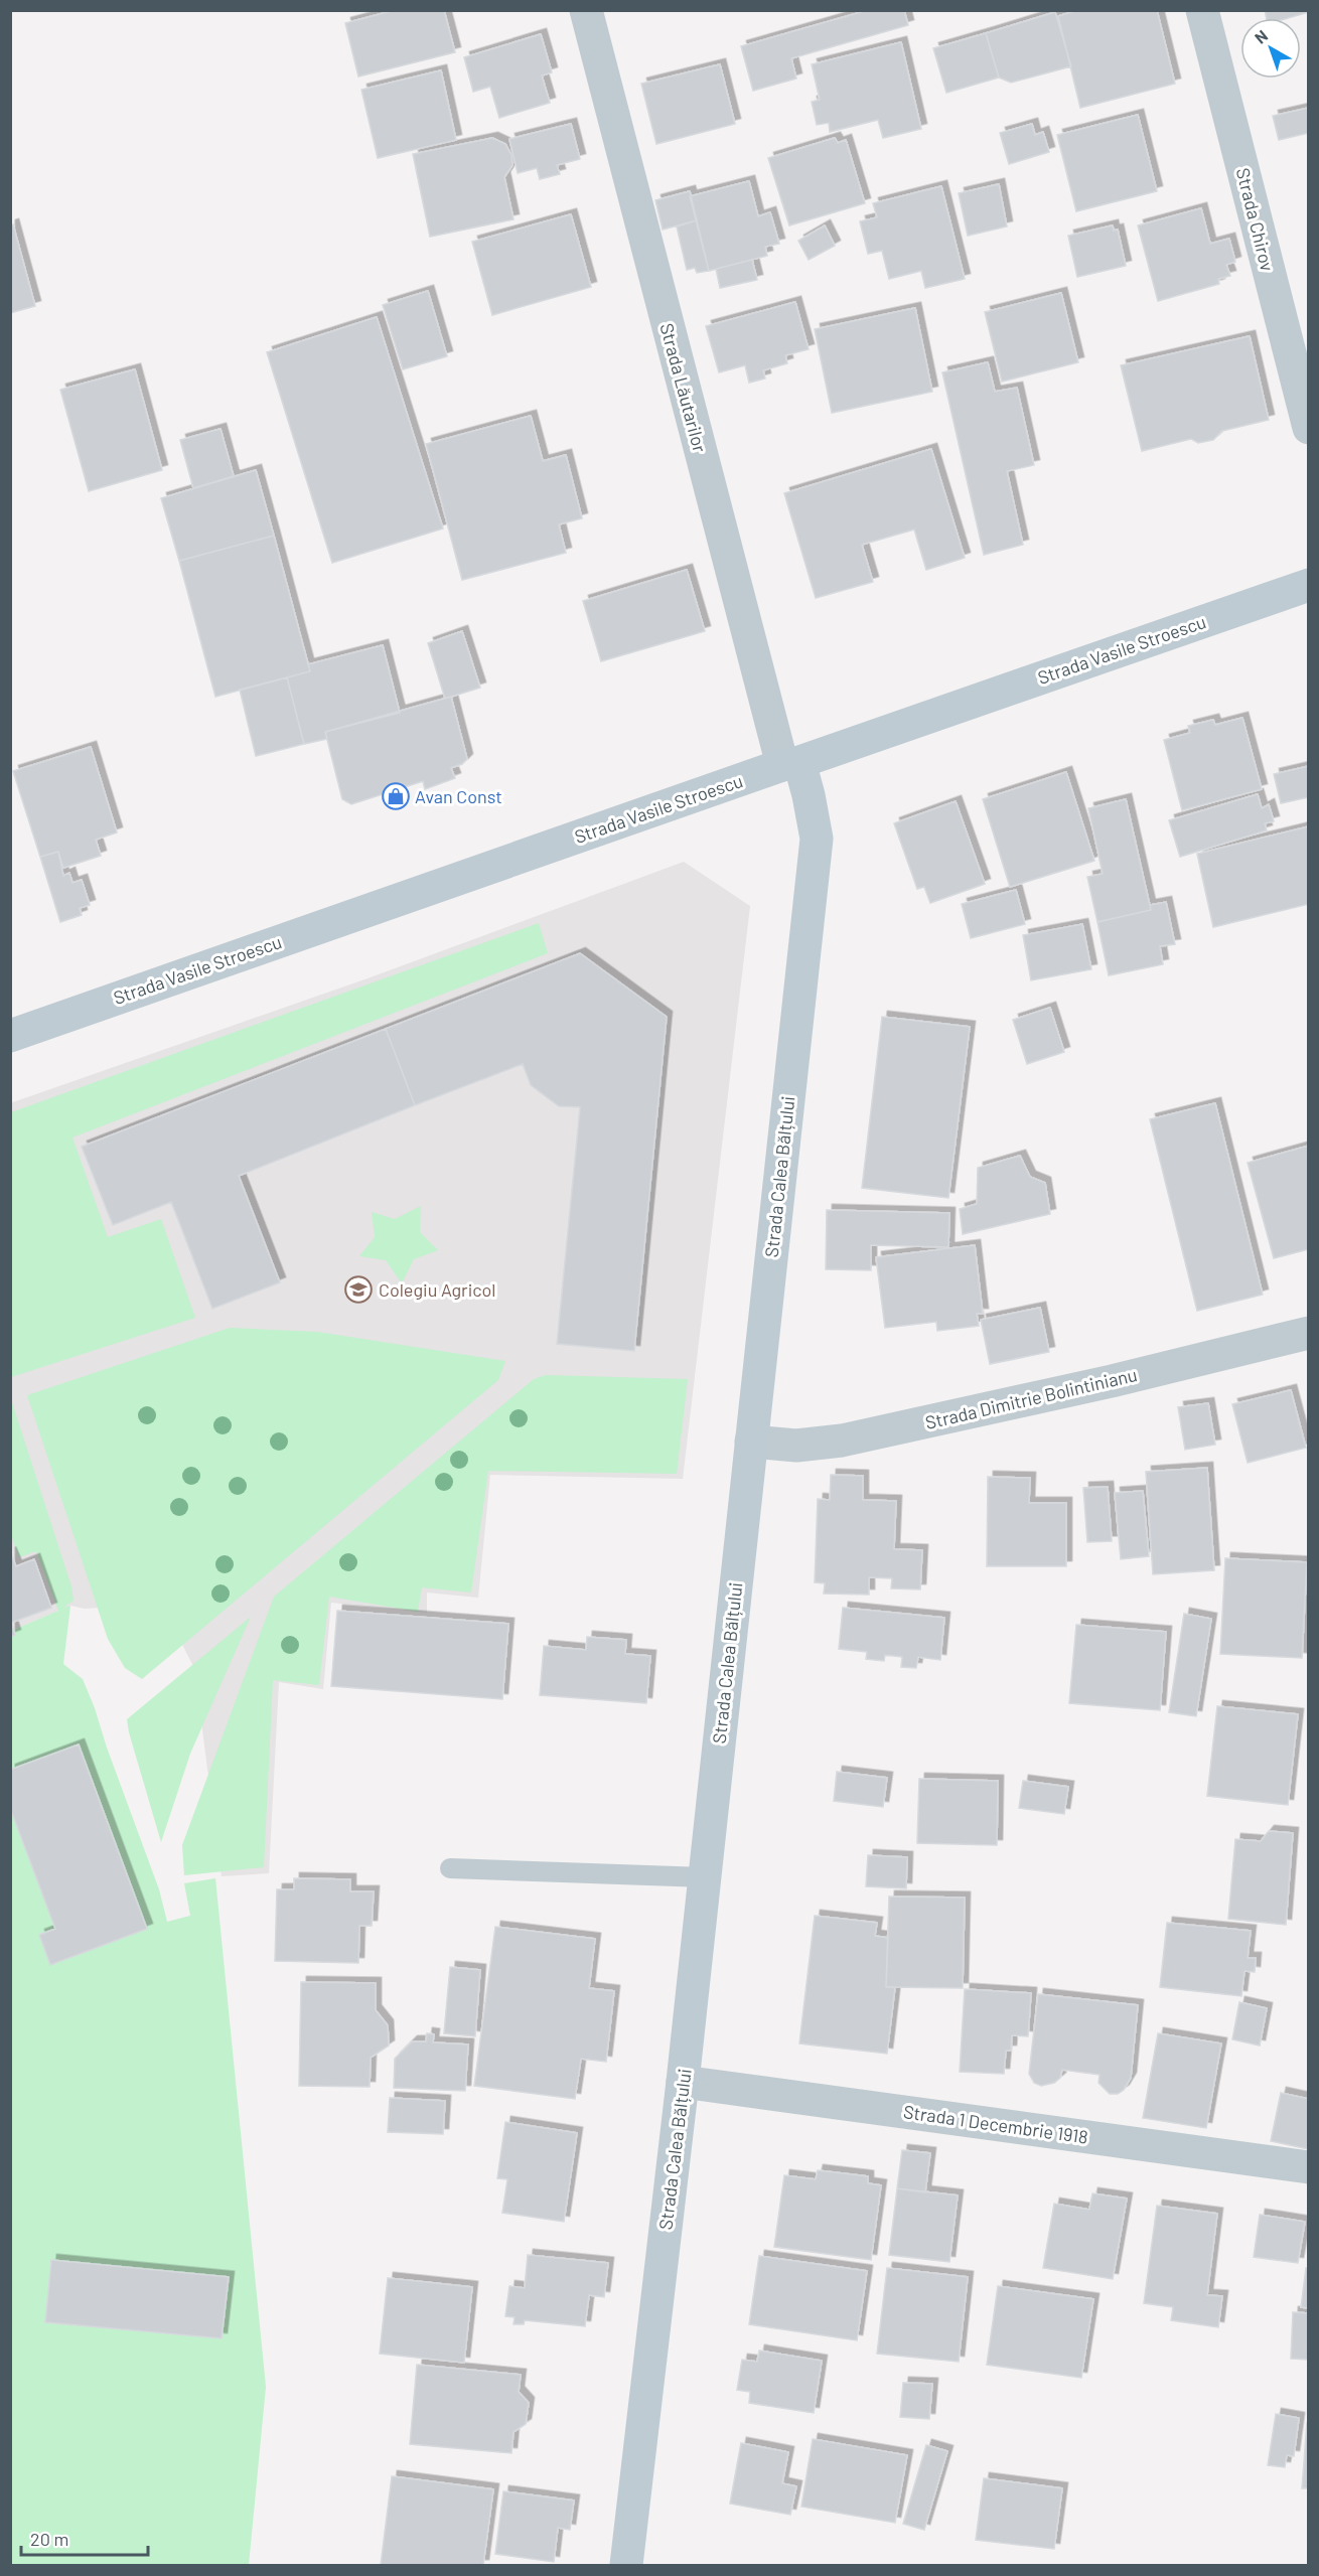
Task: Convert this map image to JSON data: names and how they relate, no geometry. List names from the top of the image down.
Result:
{
  "streets": {
    "main road": ["Strada Vasile Stroescu", "Strada Calea Bălțului"],
    "street": [
      "Strada Chirov",
      "Strada Lăutarilor",
      "Strada Dimitrie Bolintinianu",
      "Strada 1 Decembrie 1918"
    ]
  },
  "crossings": [
    ["Strada Lăutarilor", "Strada Vasile Stroescu"],
    ["Strada Lăutarilor", "Strada Calea Bălțului"],
    ["Strada Vasile Stroescu", "Strada Calea Bălțului"],
    ["Strada Calea Bălțului", "Strada Dimitrie Bolintinianu"],
    ["Strada Calea Bălțului", "Strada 1 Decembrie 1918"]
  ],
  "places": {
    "shop": ["Avan Const"],
    "school or university": ["Colegiu Agricol"]
  },
  "scale_bar": "20 m",
  "north": "top left"
}
